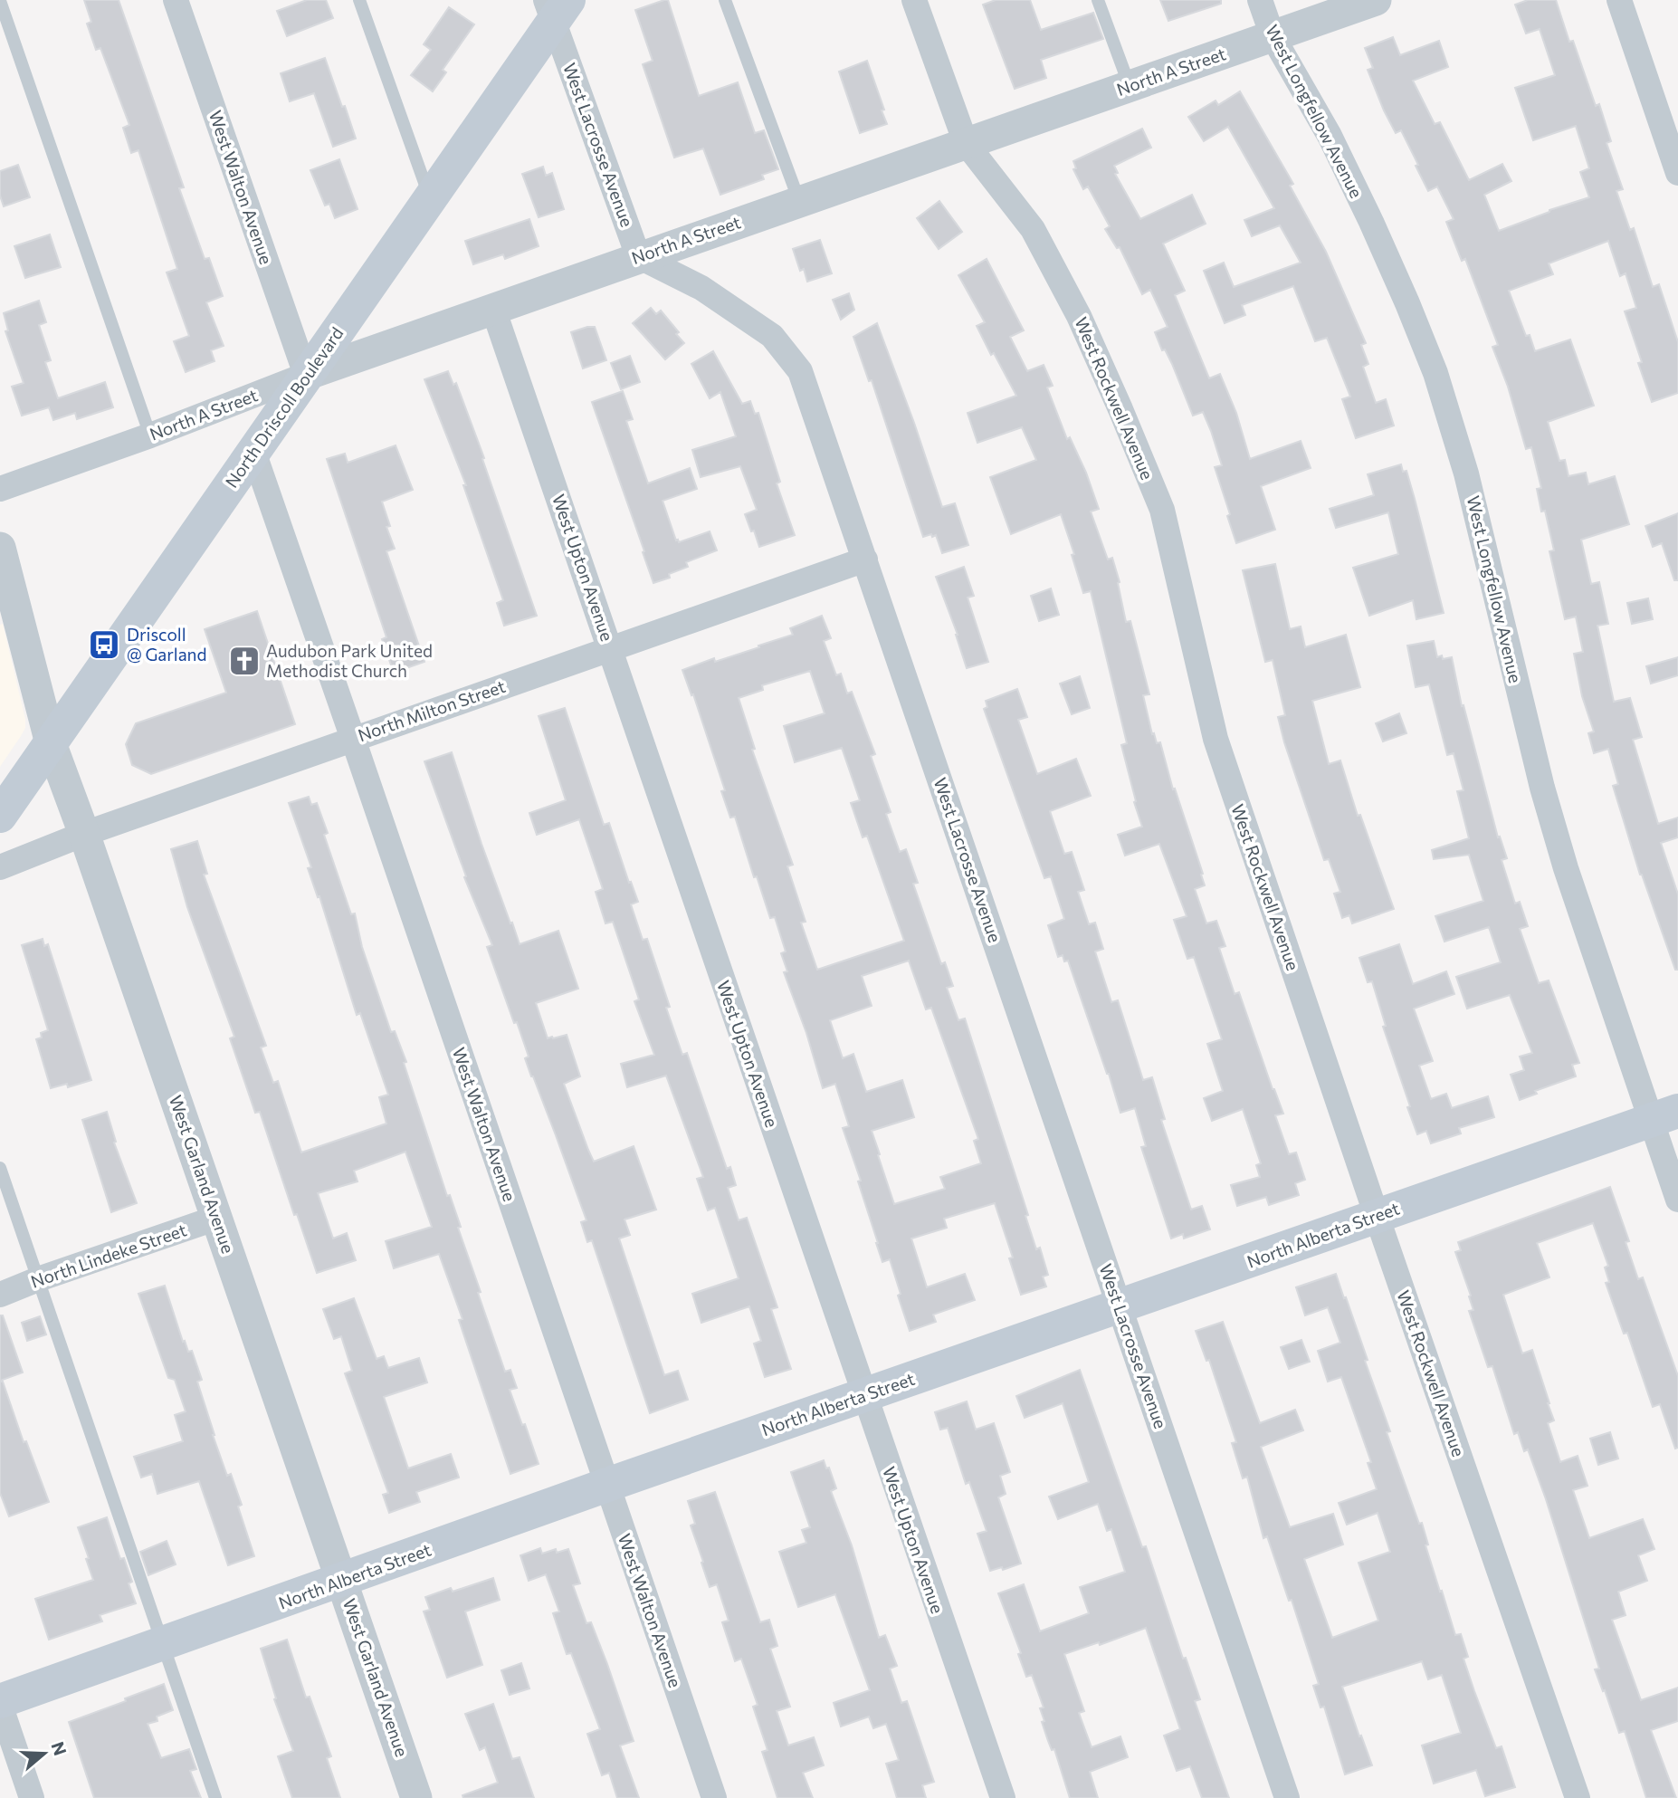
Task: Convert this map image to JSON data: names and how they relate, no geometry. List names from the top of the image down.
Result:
{
  "streets": {
    "main road": ["North Driscoll Boulevard", "North Alberta Street"],
    "street": [
      "North A Street",
      "West Longfellow Avenue",
      "West Lacrosse Avenue",
      "West Walton Avenue",
      "West Rockwell Avenue",
      "West Upton Avenue",
      "North Milton Street",
      "West Garland Avenue",
      "North Lindeke Street"
    ]
  },
  "crossings": [
    ["North A Street", "West Longfellow Avenue"],
    ["North A Street", "West Lacrosse Avenue"],
    ["North A Street", "West Walton Avenue"],
    ["North A Street", "West Rockwell Avenue"],
    ["North A Street", "North Driscoll Boulevard"],
    ["North A Street", "West Upton Avenue"],
    ["West Longfellow Avenue", "North Alberta Street"],
    ["West Lacrosse Avenue", "North Driscoll Boulevard"],
    ["West Lacrosse Avenue", "North Milton Street"],
    ["West Lacrosse Avenue", "North Alberta Street"],
    ["West Walton Avenue", "North Driscoll Boulevard"],
    ["West Walton Avenue", "North Milton Street"],
    ["West Walton Avenue", "North Alberta Street"],
    ["West Rockwell Avenue", "North Alberta Street"],
    ["North Driscoll Boulevard", "West Garland Avenue"],
    ["West Upton Avenue", "North Milton Street"],
    ["West Upton Avenue", "North Alberta Street"],
    ["North Milton Street", "West Garland Avenue"],
    ["West Garland Avenue", "North Alberta Street"],
    ["West Garland Avenue", "North Lindeke Street"]
  ],
  "places": {
    "bus stop": ["Driscoll @ Garland"],
    "church": ["Audubon Park United Methodist Church"]
  },
  "north": "right"
}
